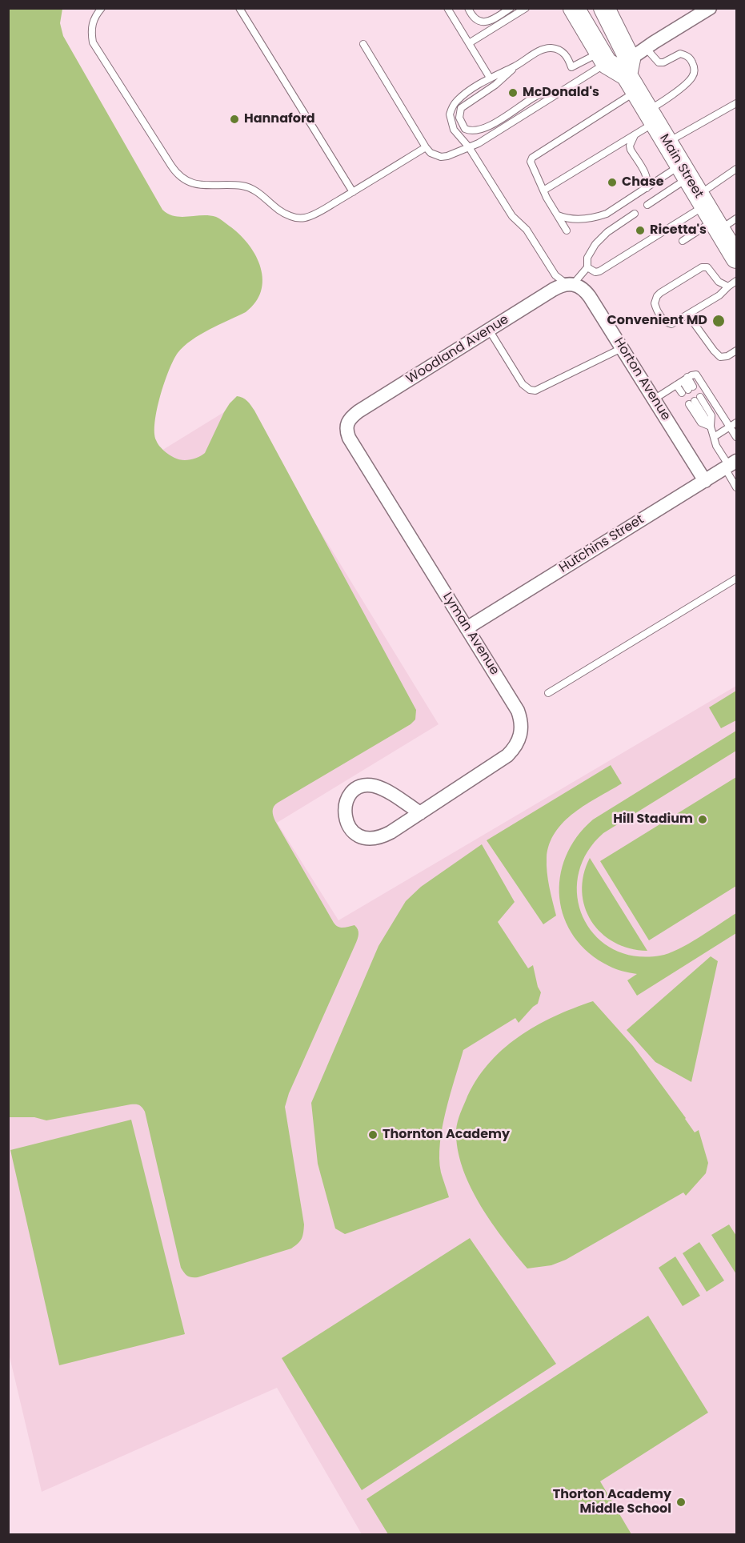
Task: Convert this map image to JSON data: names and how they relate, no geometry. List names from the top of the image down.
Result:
{
  "streets": {
    "main road": ["Main Street"],
    "street": [
      "Woodland Avenue",
      "Horton Avenue",
      "Hutchins Street",
      "Lyman Avenue"
    ]
  },
  "crossings": [
    ["Woodland Avenue", "Horton Avenue"],
    ["Woodland Avenue", "Lyman Avenue"],
    ["Horton Avenue", "Hutchins Street"],
    ["Hutchins Street", "Lyman Avenue"]
  ],
  "places": [
    "McDonald's",
    "Hannaford",
    "Chase",
    "Ricetta's",
    "Convenient MD",
    "Hill Stadium",
    "Thornton Academy",
    "Thorton Academy Middle School"
  ]
}
